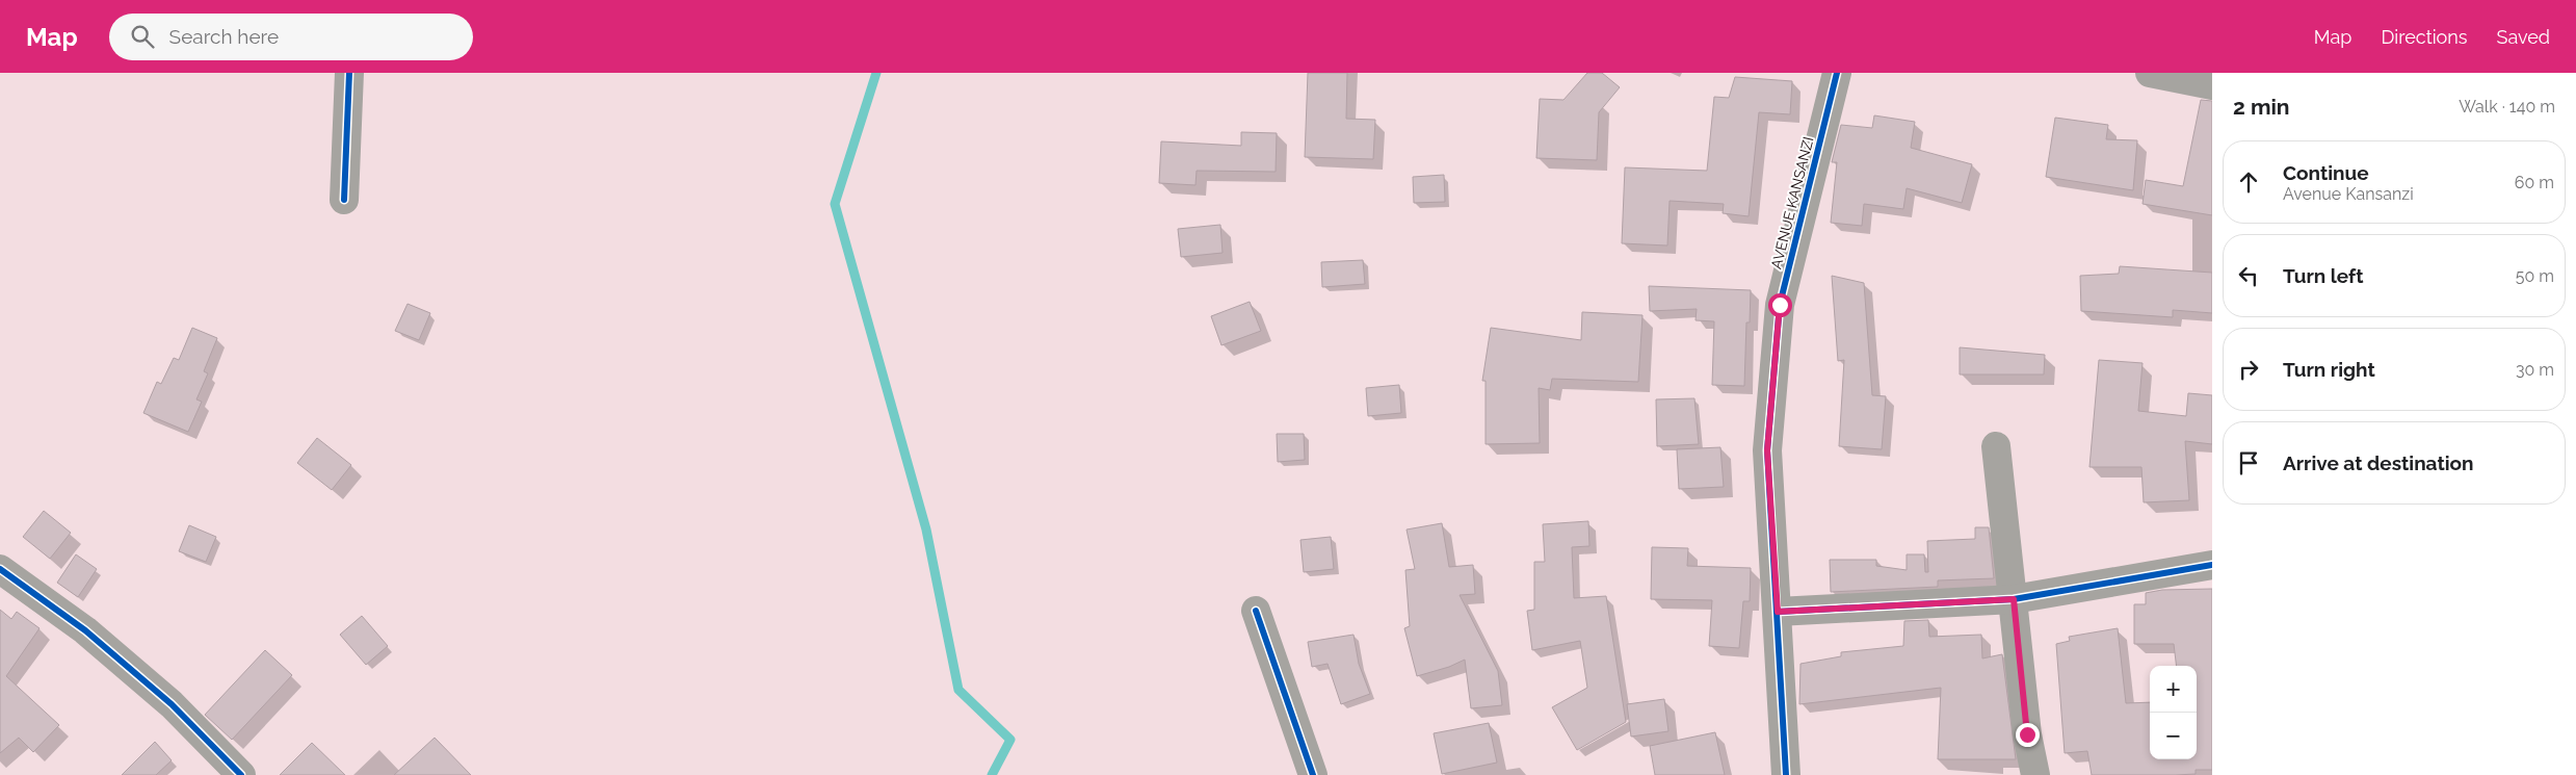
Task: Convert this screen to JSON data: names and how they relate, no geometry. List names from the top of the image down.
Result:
{
  "streets": {
    "street": ["AVENUE KANSANZI"]
  },
  "page": {
    "header": "Map",
    "search": "Search here",
    "nav": ["Map", "Directions", "Saved"],
    "heading": ["2 min", "Walk · 140 m"],
    "list": [
      ["Continue", "Avenue Kansanzi", "60 m"],
      ["Turn left", "50 m"],
      ["Turn right", "30 m"],
      "Arrive at destination"
    ],
    "map_buttons": ["+", "−"]
  }
}
